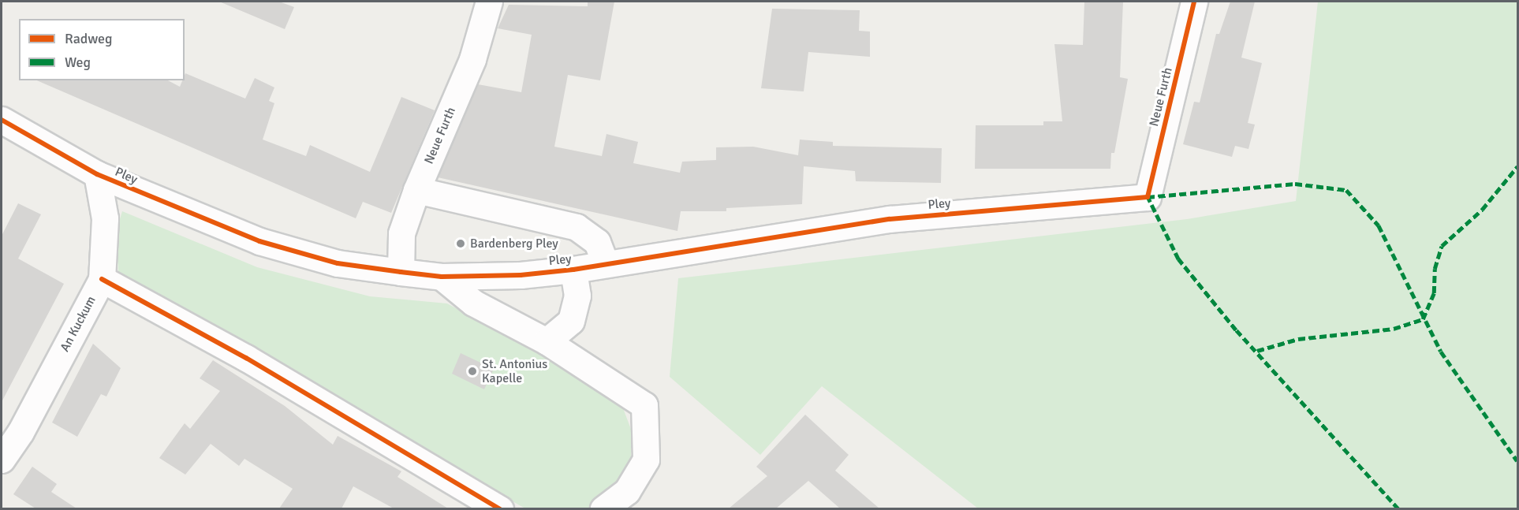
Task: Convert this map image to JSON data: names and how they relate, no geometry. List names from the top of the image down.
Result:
{
  "streets": {
    "street": ["Neue Furth", "Pley", "An Kuckum"]
  },
  "crossings": [
    ["Neue Furth", "Pley"],
    ["Pley", "An Kuckum"]
  ],
  "places": ["Bardenberg Pley", "St. Antonius Kapelle"],
  "legend": ["Radweg", "Weg"]
}
